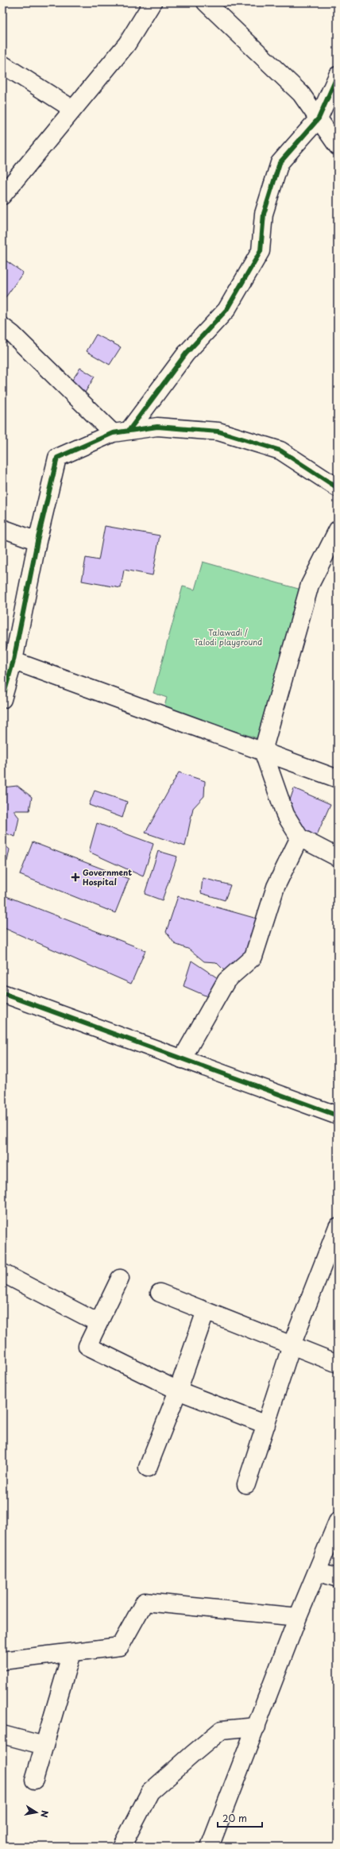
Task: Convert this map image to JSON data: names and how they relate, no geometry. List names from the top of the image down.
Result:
{
  "parks": ["Talawadi / Talodi playground"],
  "places": {
    "health": ["Government Hospital"]
  },
  "scale_bar": "20 m",
  "north": "right"
}
